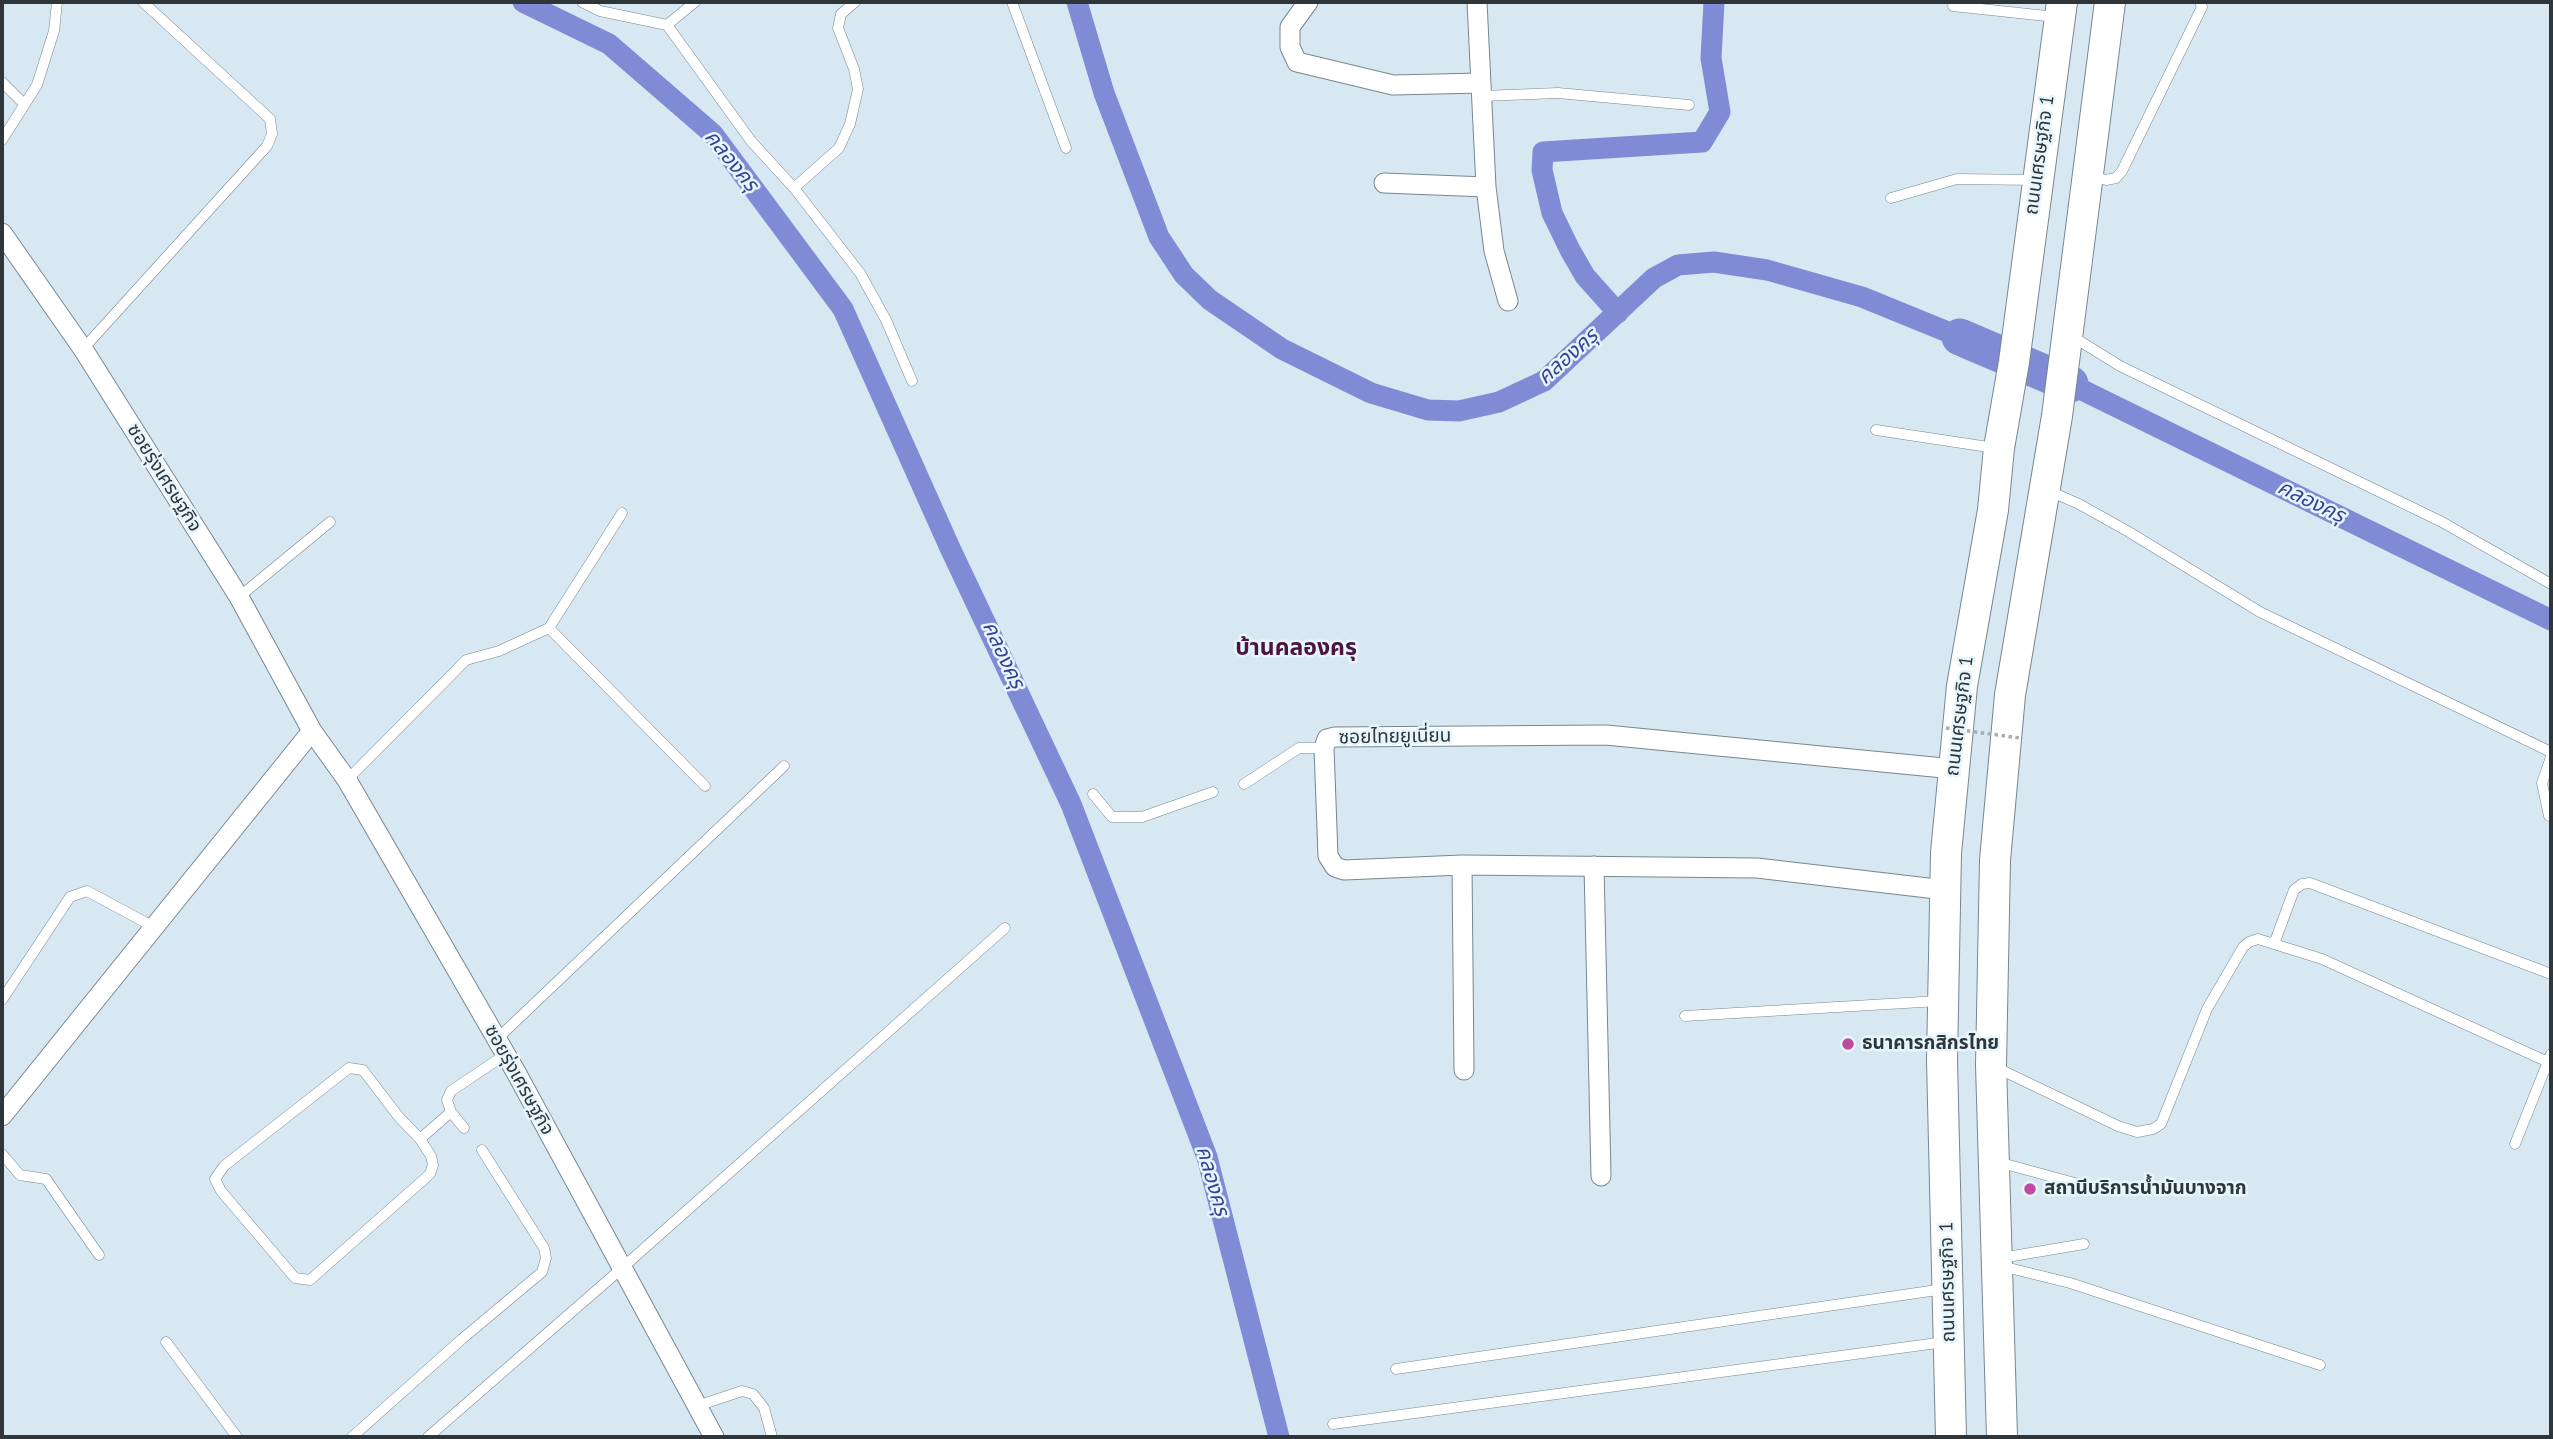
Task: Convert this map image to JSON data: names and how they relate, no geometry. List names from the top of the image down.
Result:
{
  "streets": {
    "main road": ["ถนนเศรษฐกิจ 1"],
    "street": ["ซอยรุ่งเศรษฐกิจ", "ซอยไทยยูเนี่ยน"]
  },
  "crossings": [
    ["ถนนเศรษฐกิจ 1", "ซอยไทยยูเนี่ยน"]
  ],
  "districts": ["บ้านคลองครุ"],
  "water": ["คลองครุ"],
  "places": ["ธนาคารกสิกรไทย", "สถานีบริการน้ำมันบางจาก"]
}
